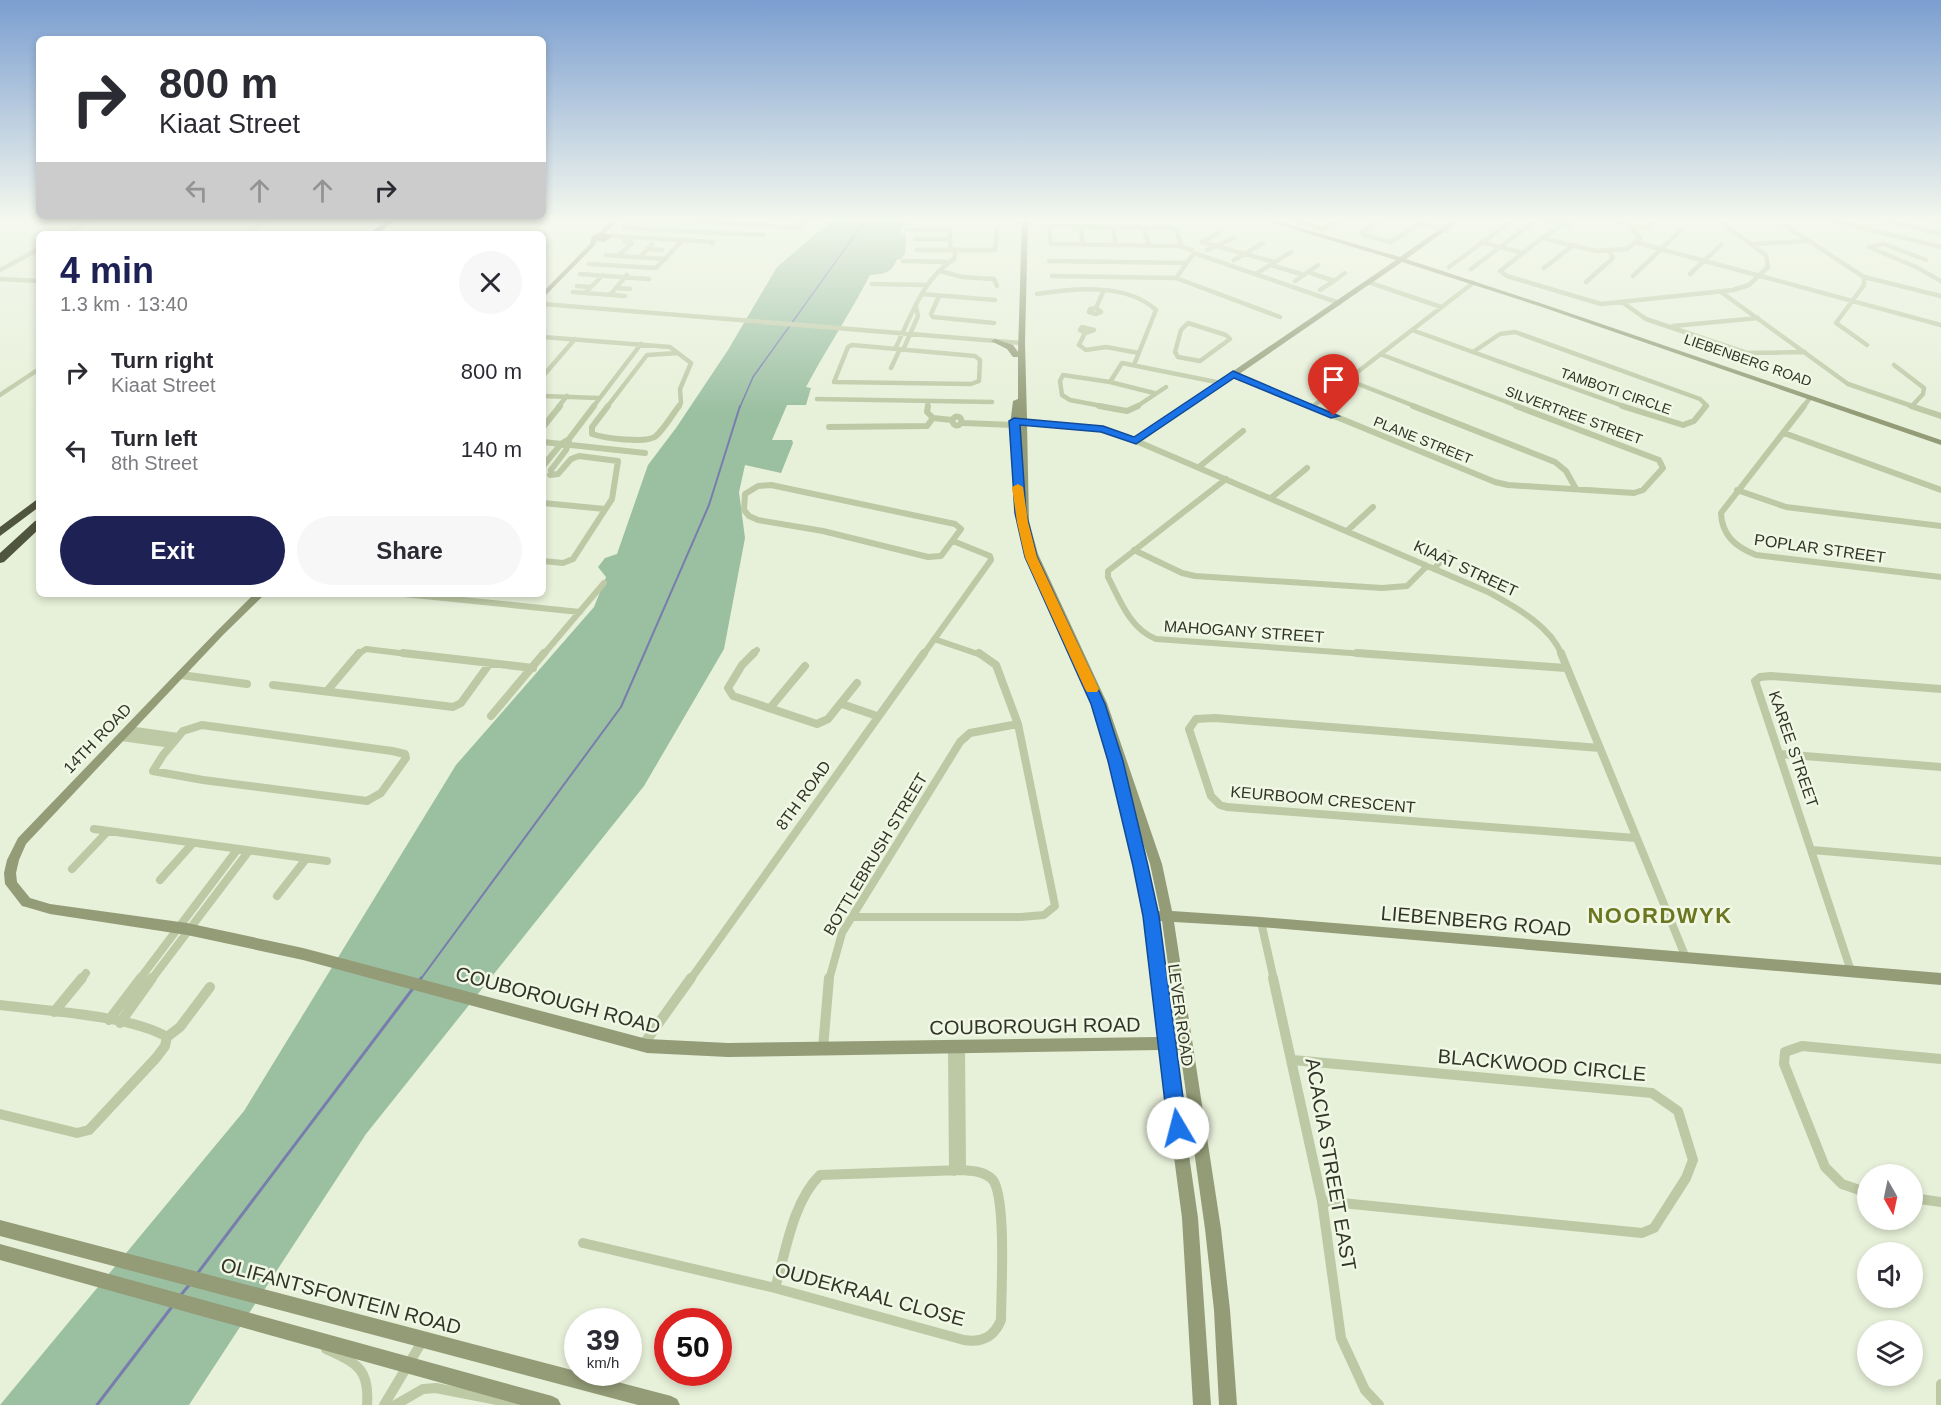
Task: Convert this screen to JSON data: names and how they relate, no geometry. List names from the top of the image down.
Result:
{
  "streets": {
    "street": [
      "LIEBENBERG ROAD",
      "TAMBOTI CIRCLE",
      "SILVERTREE STREET",
      "PLANE STREET",
      "POPLAR STREET",
      "KIAAT STREET",
      "MAHOGANY STREET",
      "14TH ROAD",
      "KAREE STREET",
      "8TH ROAD",
      "KEURBOOM CRESCENT",
      "BOTTLEBRUSH STREET",
      "COUBOROUGH ROAD",
      "LEVER ROAD",
      "BLACKWOOD CIRCLE",
      "ACACIA STREET EAST",
      "OUDEKRAAL CLOSE",
      "OLIFANTSFONTEIN ROAD"
    ]
  },
  "crossings": [
    ["LIEBENBERG ROAD", "POPLAR STREET"],
    ["LIEBENBERG ROAD", "KIAAT STREET"],
    ["LIEBENBERG ROAD", "KAREE STREET"],
    ["LIEBENBERG ROAD", "LEVER ROAD"],
    ["LIEBENBERG ROAD", "ACACIA STREET EAST"],
    ["SILVERTREE STREET", "PLANE STREET"],
    ["KIAAT STREET", "MAHOGANY STREET"],
    ["KIAAT STREET", "KEURBOOM CRESCENT"],
    ["KIAAT STREET", "LEVER ROAD"],
    ["14TH ROAD", "COUBOROUGH ROAD"],
    ["8TH ROAD", "COUBOROUGH ROAD"],
    ["BOTTLEBRUSH STREET", "COUBOROUGH ROAD"],
    ["COUBOROUGH ROAD", "LEVER ROAD"],
    ["BLACKWOOD CIRCLE", "ACACIA STREET EAST"]
  ],
  "districts": ["NOORDWYK"],
  "north": "bottom",
  "page": {
    "turn": ["800 m", "Kiaat Street"],
    "heading": ["4 min", "1.3 km · 13:40"],
    "list": [
      {
        "name": "Turn right",
        "note": "Kiaat Street",
        "value": "800 m"
      },
      {
        "name": "Turn left",
        "note": "8th Street",
        "value": "140 m"
      }
    ],
    "buttons": ["Exit", "Share"],
    "speed": "39 km/h",
    "limit": "50"
  }
}
